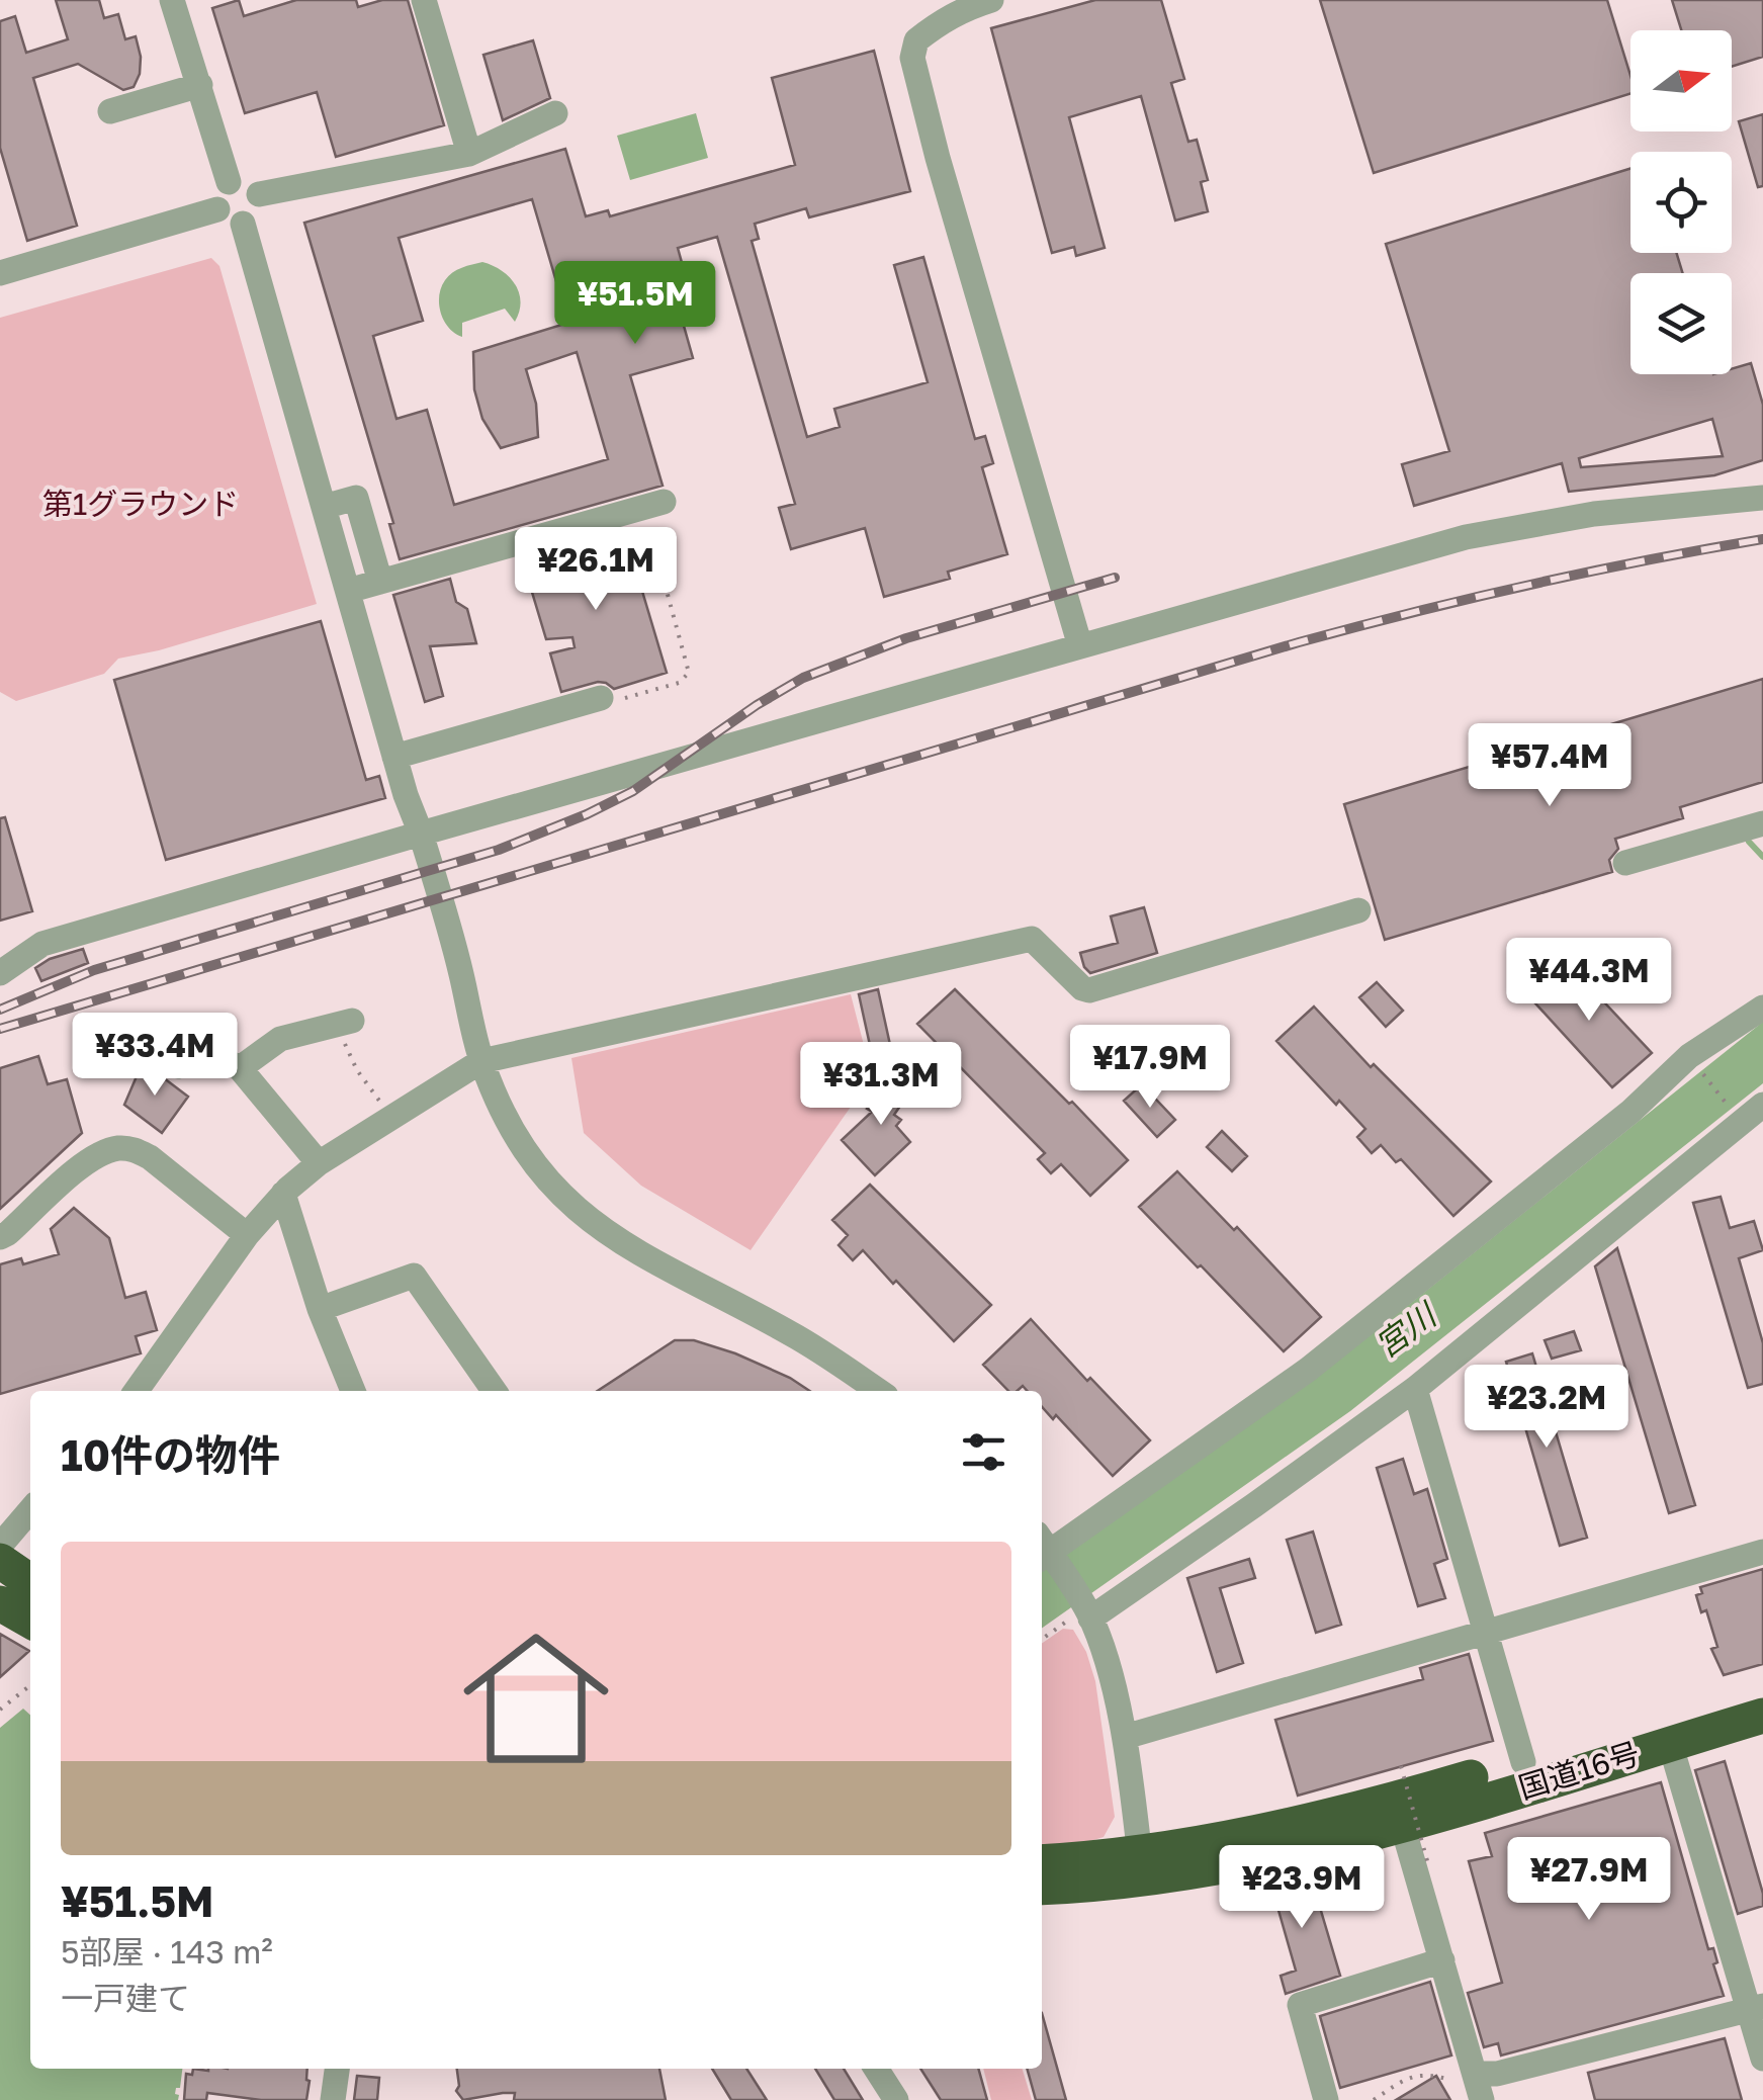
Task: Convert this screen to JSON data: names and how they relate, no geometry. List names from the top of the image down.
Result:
{
  "streets": {
    "highway": ["国道16号"]
  },
  "water": ["宮川"],
  "parks": ["第1グラウンド"],
  "north": "right",
  "page": {
    "price": [
      "¥51.5M",
      "¥26.1M",
      "¥57.4M",
      "¥44.3M",
      "¥33.4M",
      "¥17.9M",
      "¥31.3M",
      "¥23.2M",
      "¥27.9M",
      "¥23.9M"
    ],
    "heading": "10件の物件",
    "list": [
      {
        "name": "¥51.5M",
        "note": "5部屋 · 143 m² · 一戸建て"
      }
    ]
  }
}
